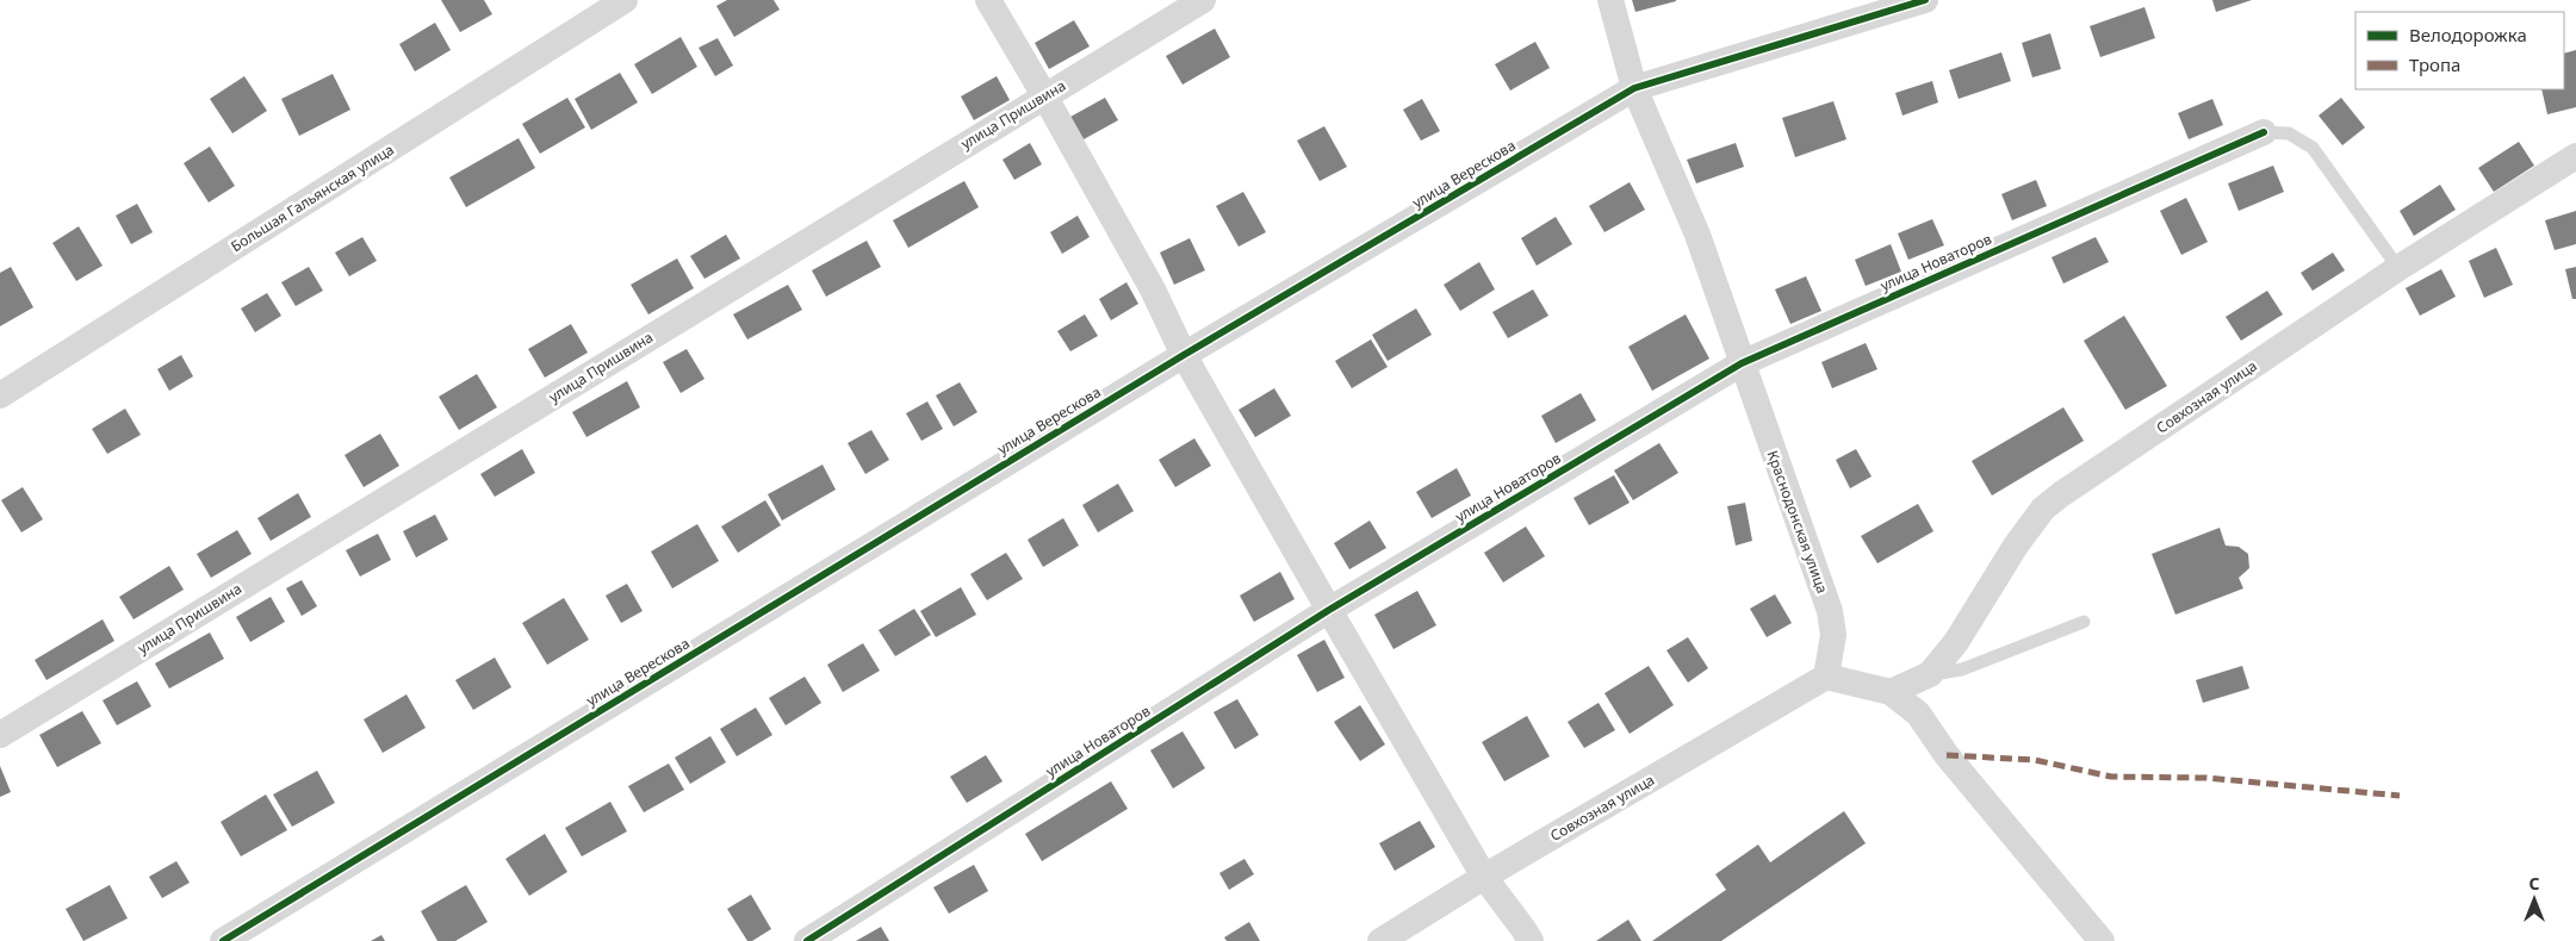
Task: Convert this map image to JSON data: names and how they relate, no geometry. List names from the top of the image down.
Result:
{
  "streets": {
    "street": [
      "улица Пришвина",
      "улица Верескова",
      "Большая Гальянская улица",
      "улица Новаторов",
      "Совхозная улица",
      "Краснодонская улица"
    ]
  },
  "crossings": [
    ["улица Верескова", "Краснодонская улица"],
    ["улица Новаторов", "Краснодонская улица"],
    ["Совхозная улица", "Краснодонская улица"]
  ],
  "legend": ["Велодорожка", "Тропа"],
  "north": "top"
}
